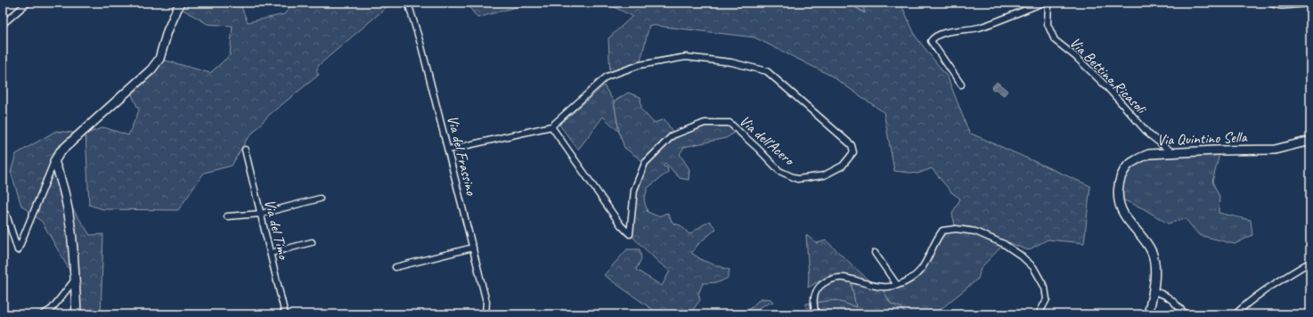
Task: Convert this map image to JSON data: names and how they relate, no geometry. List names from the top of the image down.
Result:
{
  "streets": {
    "street": [
      "Via Bettino Ricasoli",
      "Via Quintino Sella",
      "Via dell'Acero",
      "Via del Frassino",
      "Via del Timo"
    ]
  },
  "crossings": [
    ["Via Bettino Ricasoli", "Via Quintino Sella"],
    ["Via dell'Acero", "Via del Frassino"]
  ]
}
